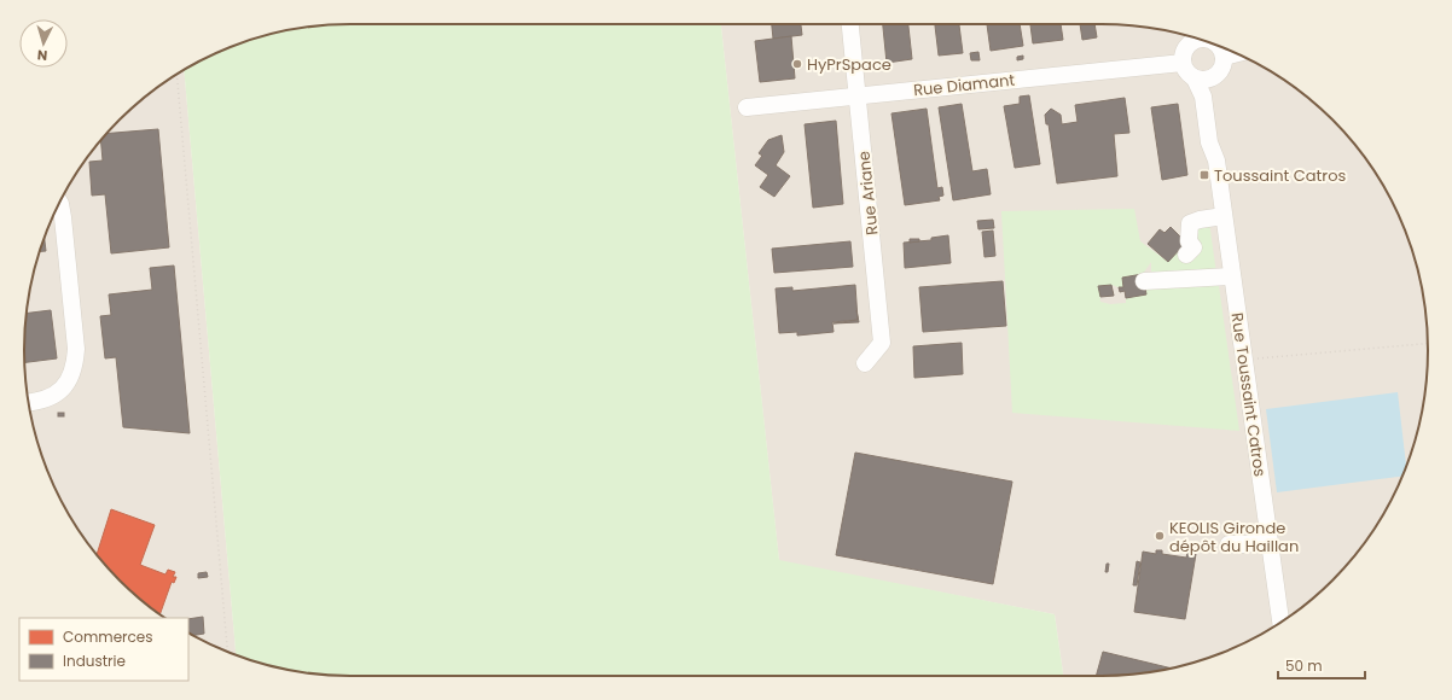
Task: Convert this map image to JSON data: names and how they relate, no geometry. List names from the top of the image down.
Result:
{
  "streets": {
    "street": ["Rue Diamant", "Rue Ariane", "Rue Toussaint Catros"]
  },
  "crossings": [
    ["Rue Diamant", "Rue Ariane"]
  ],
  "places": {
    "other": ["HyPrSpace", "KEOLIS Gironde dépôt du Haillan"],
    "transit": ["Toussaint Catros"]
  },
  "legend": ["Commerces", "Industrie"],
  "scale_bar": "50 m",
  "north": "bottom"
}
